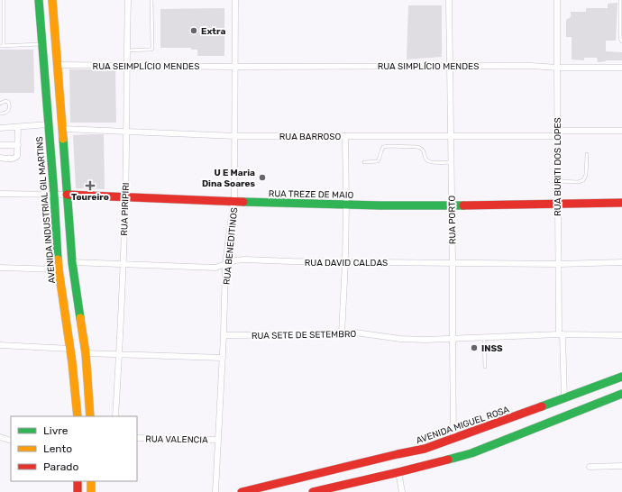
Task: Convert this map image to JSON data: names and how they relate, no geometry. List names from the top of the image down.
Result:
{
  "streets": {
    "main road": ["RUA TREZE DE MAIO", "AVENIDA INDUSTRIAL GIL MARTINS", "AVENIDA MIGUEL ROSA"],
    "street": [
      "RUA SEIMPLÍCIO MENDES",
      "RUA SIMPLÍCIO MENDES",
      "RUA BARROSO",
      "RUA BURITI DOS LOPES",
      "RUA PIRIPIRI",
      "RUA PORTO",
      "RUA BENEDITINOS",
      "RUA DAVID CALDAS",
      "RUA SETE DE SETEMBRO",
      "RUA VALENCIA"
    ]
  },
  "crossings": [
    ["RUA SEIMPLÍCIO MENDES", "RUA SIMPLÍCIO MENDES"],
    ["RUA SEIMPLÍCIO MENDES", "RUA PIRIPIRI"],
    ["RUA SEIMPLÍCIO MENDES", "RUA BENEDITINOS"],
    ["RUA SIMPLÍCIO MENDES", "RUA BURITI DOS LOPES"],
    ["RUA SIMPLÍCIO MENDES", "RUA PORTO"],
    ["RUA SIMPLÍCIO MENDES", "RUA BENEDITINOS"],
    ["RUA BARROSO", "RUA BURITI DOS LOPES"],
    ["RUA BARROSO", "RUA PIRIPIRI"],
    ["RUA BARROSO", "RUA PORTO"],
    ["RUA BARROSO", "RUA BENEDITINOS"],
    ["RUA BURITI DOS LOPES", "RUA TREZE DE MAIO"],
    ["RUA BURITI DOS LOPES", "RUA DAVID CALDAS"],
    ["RUA BURITI DOS LOPES", "RUA SETE DE SETEMBRO"],
    ["RUA BURITI DOS LOPES", "AVENIDA MIGUEL ROSA"],
    ["RUA TREZE DE MAIO", "RUA PIRIPIRI"],
    ["RUA TREZE DE MAIO", "AVENIDA INDUSTRIAL GIL MARTINS"],
    ["RUA TREZE DE MAIO", "RUA PORTO"],
    ["RUA TREZE DE MAIO", "RUA BENEDITINOS"],
    ["RUA PIRIPIRI", "RUA DAVID CALDAS"],
    ["RUA PORTO", "RUA DAVID CALDAS"],
    ["RUA PORTO", "RUA SETE DE SETEMBRO"],
    ["RUA PORTO", "AVENIDA MIGUEL ROSA"],
    ["RUA BENEDITINOS", "RUA DAVID CALDAS"],
    ["RUA BENEDITINOS", "RUA SETE DE SETEMBRO"],
    ["RUA BENEDITINOS", "RUA VALENCIA"]
  ],
  "places": {
    "other": ["Extra", "U E Maria Dina Soares", "INSS"],
    "health": ["Toureiro"]
  },
  "legend": ["Livre", "Lento", "Parado"]
}
